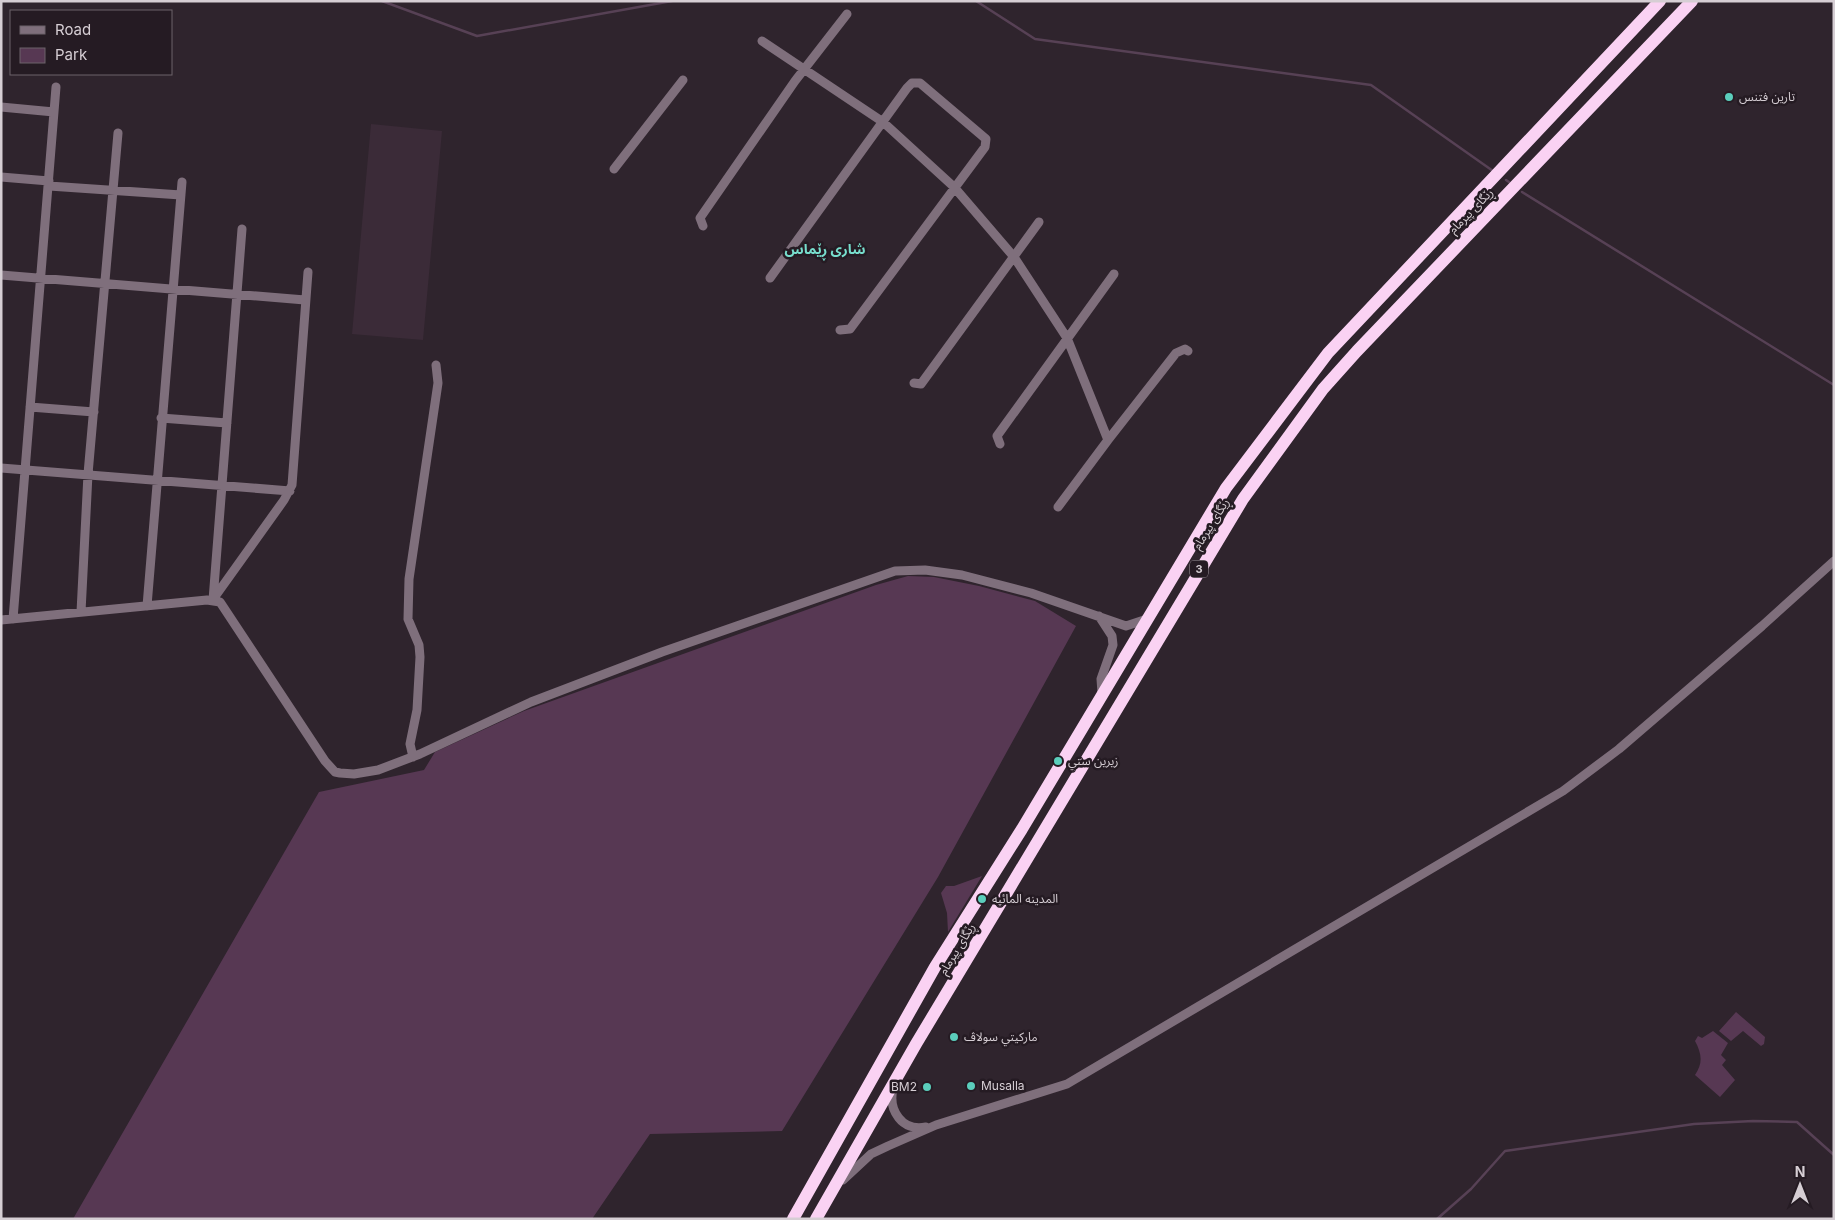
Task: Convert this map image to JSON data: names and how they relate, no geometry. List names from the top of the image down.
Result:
{
  "streets": {
    "highway": ["ڕێگای پیرمام", "3"]
  },
  "districts": ["شاری ڕێماس"],
  "places": [
    "تارين فتنس",
    "زيرين ستي",
    "المدينه المائيه",
    "ماركيتي سولاڤ",
    "Musalla",
    "BM2"
  ],
  "legend": ["Road", "Park"],
  "north": "top"
}
